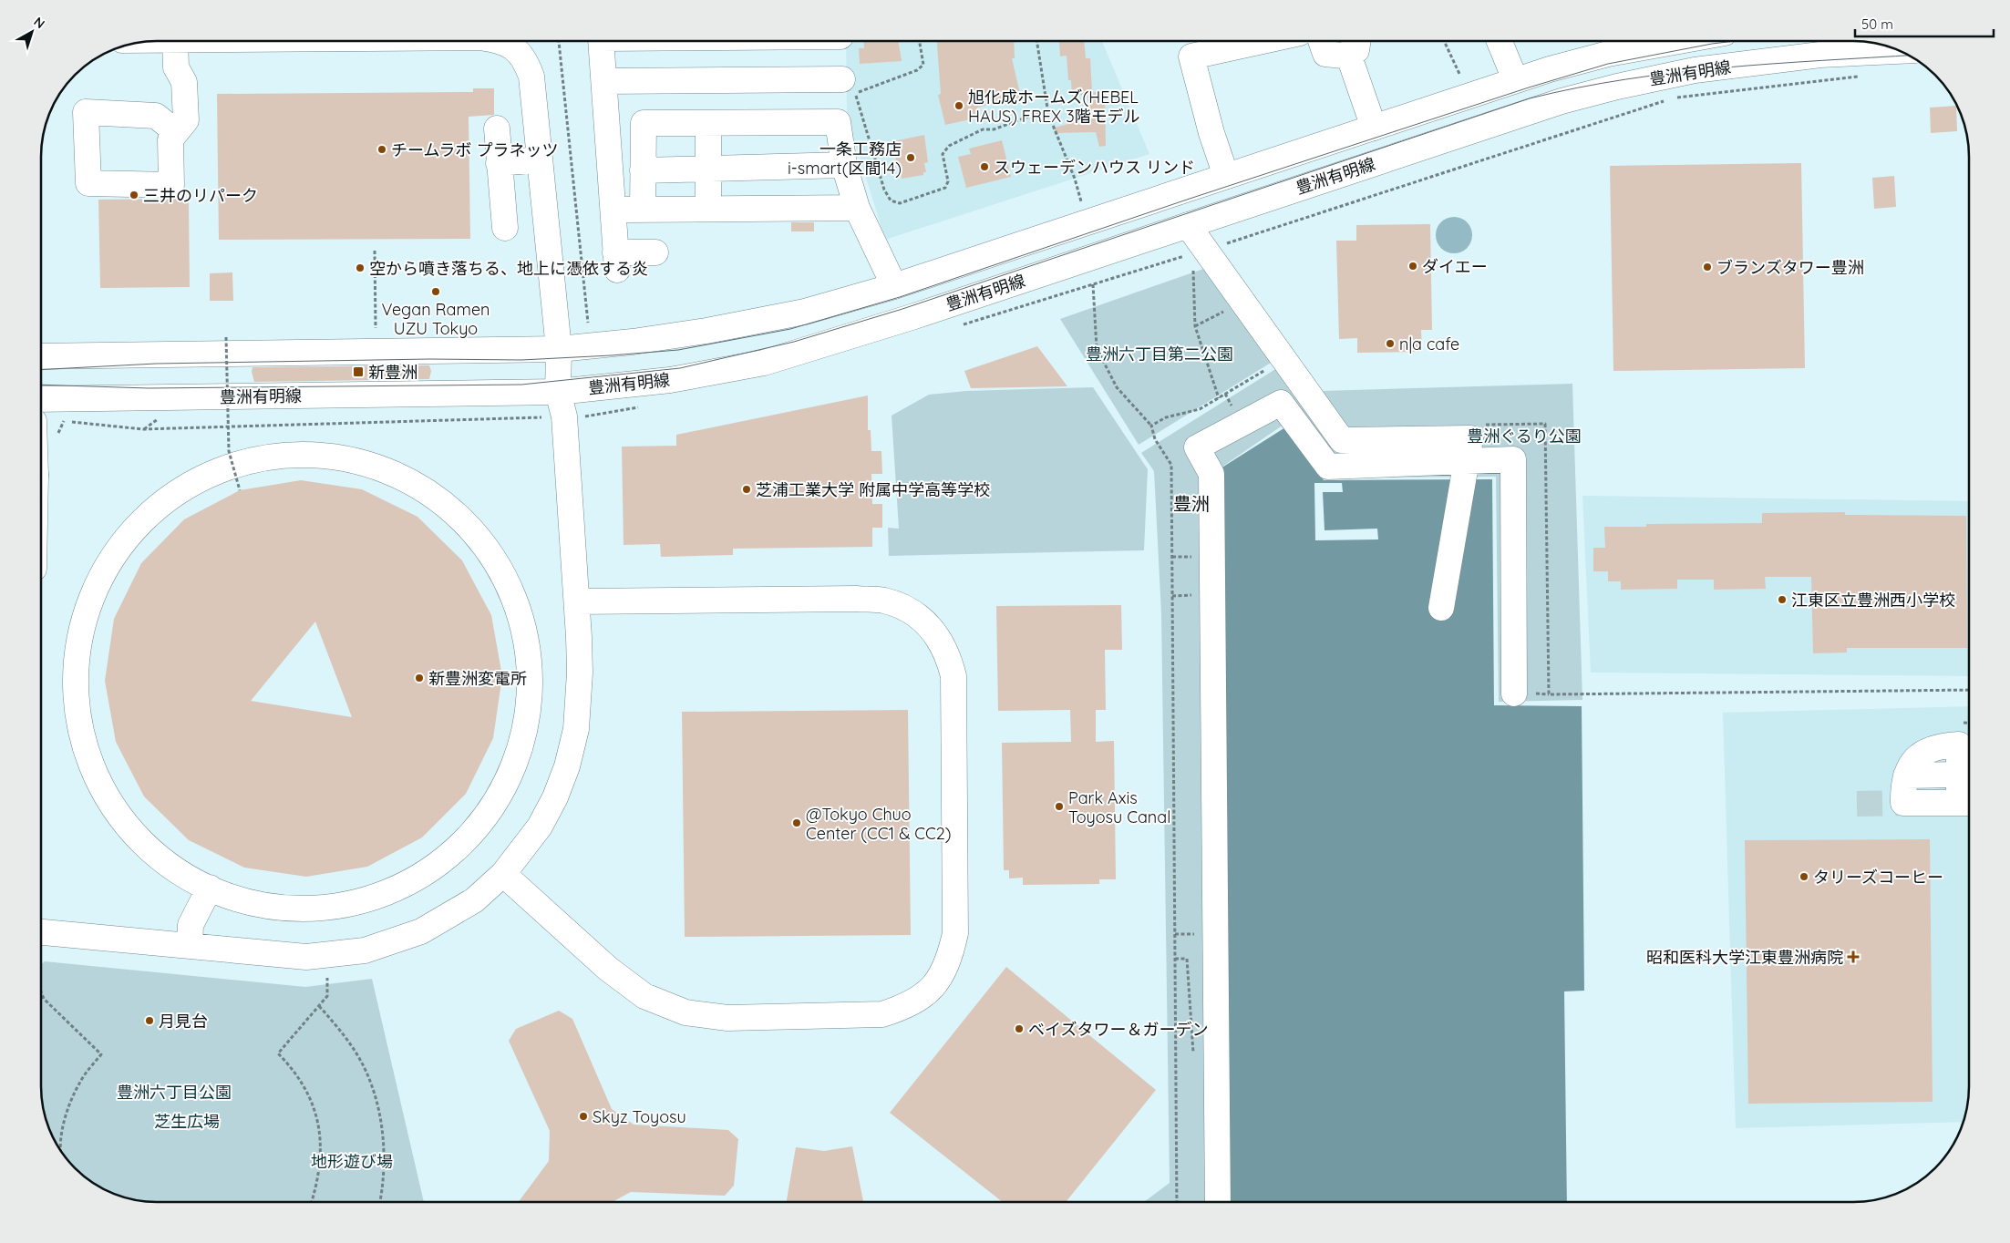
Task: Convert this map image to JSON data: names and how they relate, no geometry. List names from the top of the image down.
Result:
{
  "streets": {
    "main road": ["豊洲有明線"]
  },
  "districts": ["豊洲"],
  "parks": [
    "豊洲六丁目第二公園",
    "豊洲ぐるり公園",
    "豊洲六丁目公園",
    "芝生広場",
    "地形遊び場"
  ],
  "places": {
    "other": [
      "旭化成ホームズ(HEBEL HAUS) FREX 3階モデル",
      "チームラボ プラネッツ",
      "一条工務店 i-smart(区間14)",
      "スウェーデンハウス リンド",
      "三井のリパーク",
      "ダイエー",
      "ブランズタワー豊洲",
      "空から噴き落ちる、地上に憑依する炎",
      "Vegan Ramen UZU Tokyo",
      "n|a cafe",
      "芝浦工業大学 附属中学高等学校",
      "江東区立豊洲西小学校",
      "新豊洲変電所",
      "Park Axis Toyosu Canal",
      "@Tokyo Chuo Center (CC1 & CC2)",
      "タリーズコーヒー",
      "月見台",
      "ベイズタワー＆ガーデン",
      "Skyz Toyosu"
    ],
    "transit": ["新豊洲"],
    "health": ["昭和医科大学江東豊洲病院"]
  },
  "scale_bar": "50 m",
  "north": "top right"
}
